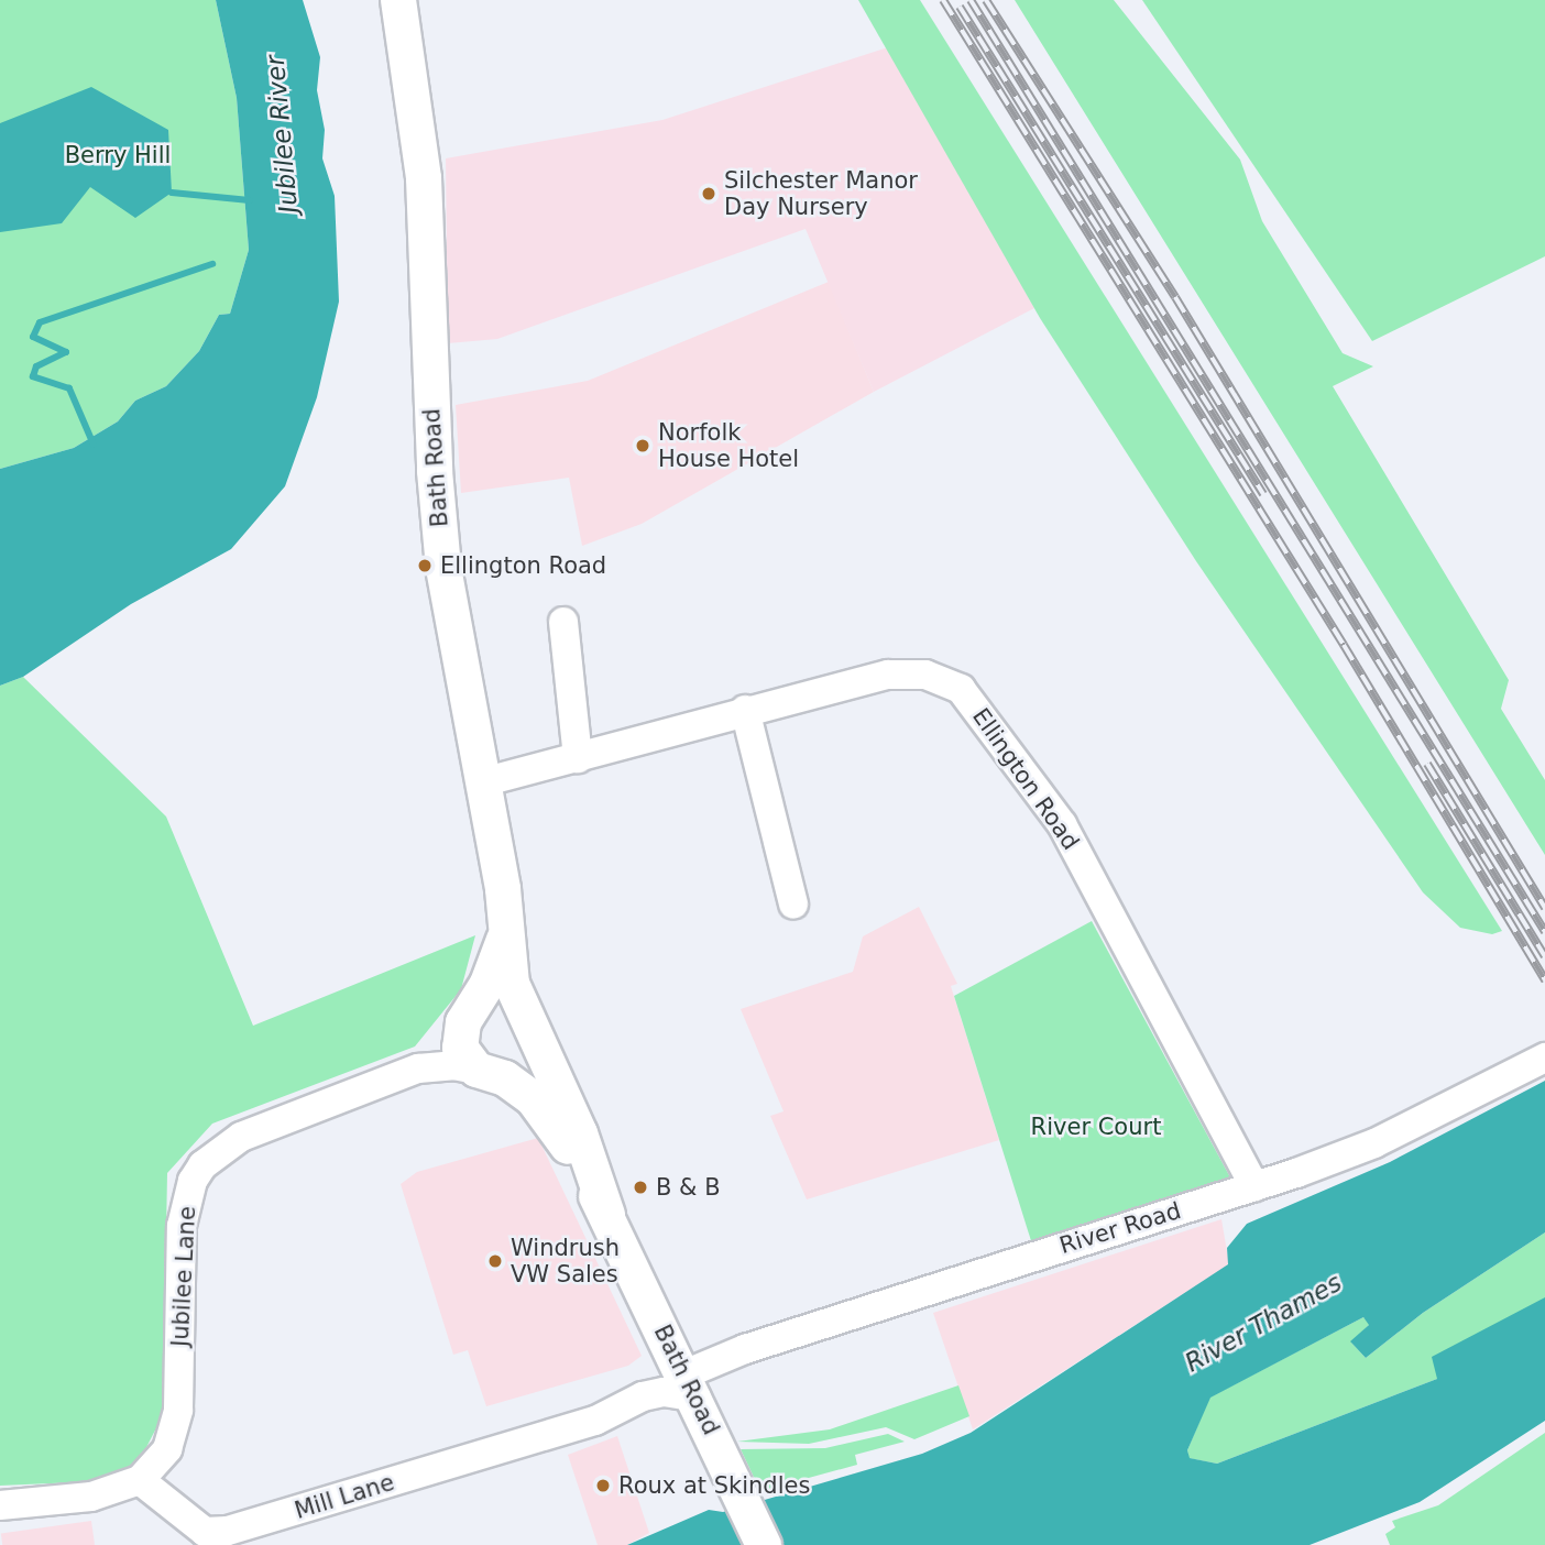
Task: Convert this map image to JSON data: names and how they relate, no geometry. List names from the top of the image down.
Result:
{
  "streets": {
    "main road": ["Bath Road"],
    "street": [
      "Ellington Road",
      "River Road",
      "Jubilee Lane",
      "Mill Lane"
    ]
  },
  "crossings": [
    ["Bath Road", "Ellington Road"],
    ["Bath Road", "River Road"],
    ["Bath Road", "Jubilee Lane"],
    ["Bath Road", "Mill Lane"],
    ["Ellington Road", "River Road"],
    ["River Road", "Mill Lane"],
    ["Jubilee Lane", "Mill Lane"]
  ],
  "water": ["Jubilee River", "River Thames"],
  "parks": ["Berry Hill", "River Court"],
  "places": [
    "Silchester Manor Day Nursery",
    "Norfolk House Hotel",
    "Ellington Road",
    "B & B",
    "Windrush VW Sales",
    "Roux at Skindles"
  ]
}
